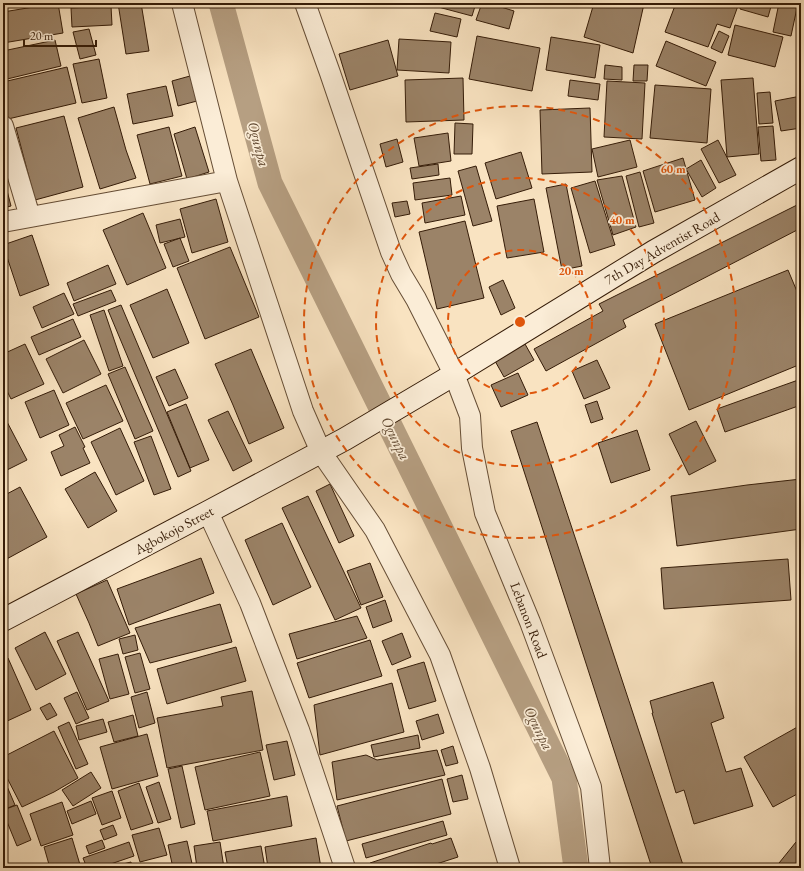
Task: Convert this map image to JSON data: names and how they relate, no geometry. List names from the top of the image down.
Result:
{
  "streets": {
    "street": ["7th Day Adventist Road", "Agbokojo Street", "Lebanon Road"]
  },
  "crossings": [
    ["7th Day Adventist Road", "Agbokojo Street"],
    ["7th Day Adventist Road", "Lebanon Road"]
  ],
  "water": ["Ogunpa"],
  "scale_bar": "20 m",
  "rings": ["60 m", "40 m", "20 m"]
}
